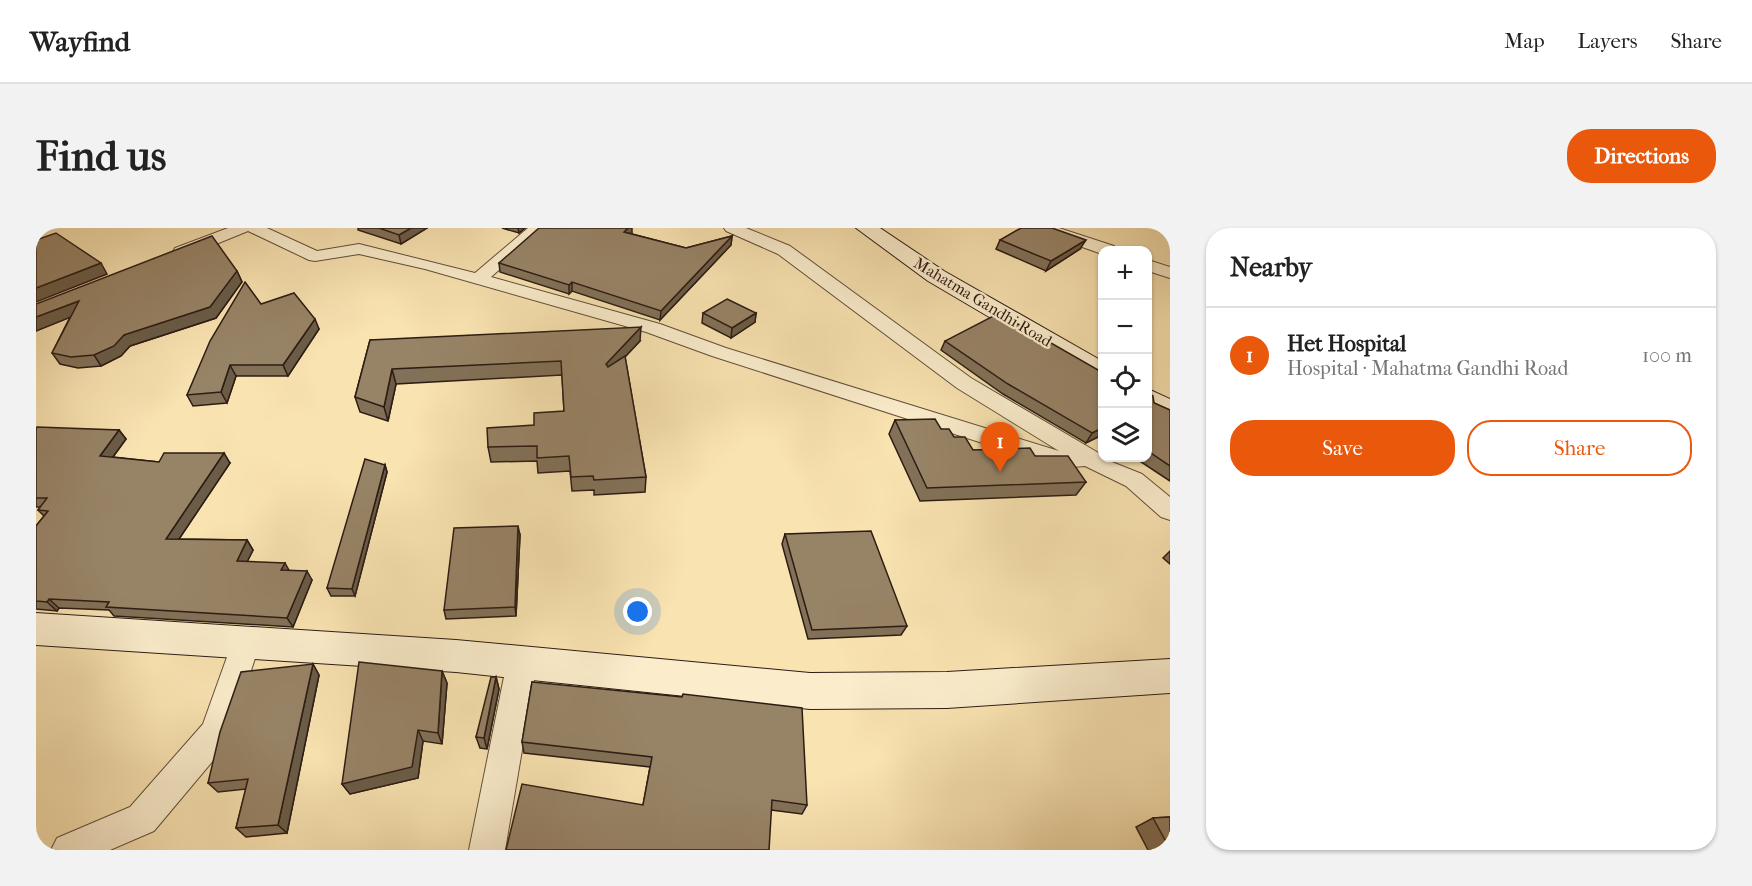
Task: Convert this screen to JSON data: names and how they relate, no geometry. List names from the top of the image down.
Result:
{
  "streets": {
    "street": ["Mahatma Gandhi Road"]
  },
  "page": {
    "header": "Wayfind",
    "nav": ["Map", "Layers", "Share"],
    "buttons": [
      "Directions",
      ["Save", "Share"]
    ],
    "title": "Find us",
    "heading": "Nearby",
    "map_buttons": ["+", "−"],
    "list": [
      {
        "mark": "1",
        "name": "Het Hospital",
        "note": "Hospital · Mahatma Gandhi Road",
        "value": "100 m"
      }
    ],
    "pins": "1"
  }
}
